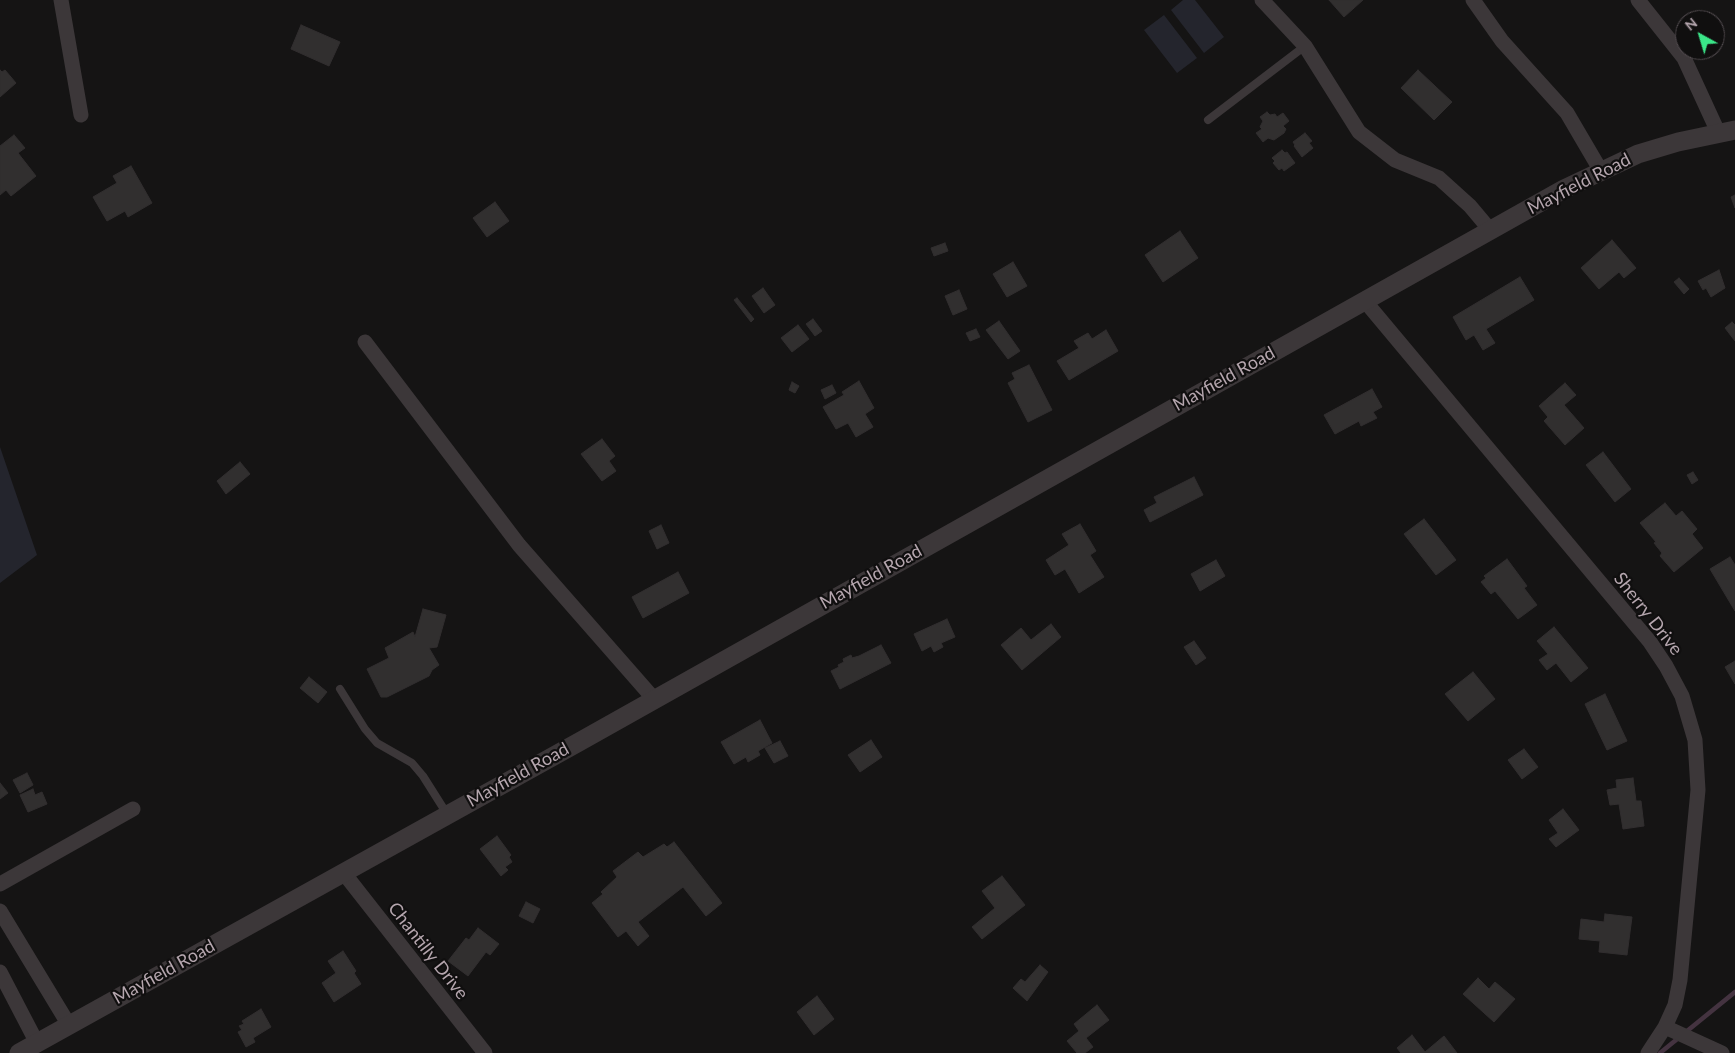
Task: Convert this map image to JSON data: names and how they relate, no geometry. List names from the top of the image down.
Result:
{
  "streets": {
    "street": ["Mayfield Road", "Sherry Drive", "Chantilly Drive"]
  },
  "crossings": [
    ["Mayfield Road", "Sherry Drive"],
    ["Mayfield Road", "Chantilly Drive"]
  ],
  "north": "top left"
}
